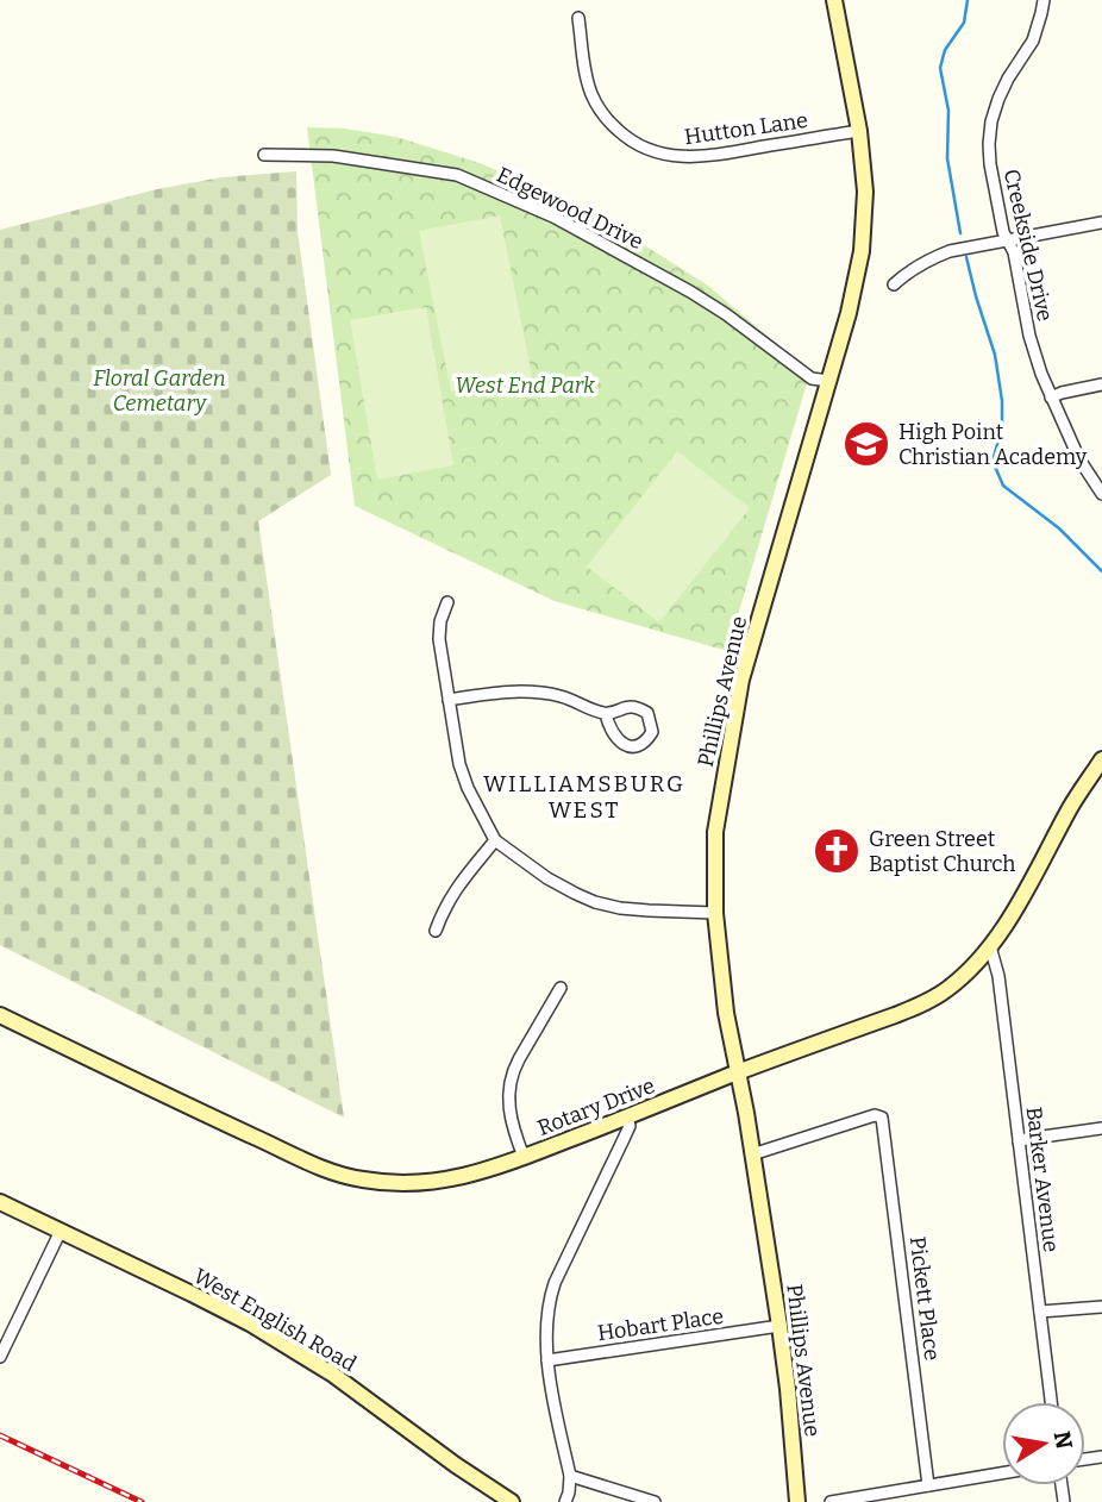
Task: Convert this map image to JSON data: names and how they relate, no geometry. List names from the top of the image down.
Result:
{
  "streets": {
    "street": [
      "Hutton Lane",
      "Edgewood Drive",
      "Creekside Drive",
      "Phillips Avenue",
      "Rotary Drive",
      "Barker Avenue",
      "Pickett Place",
      "West English Road",
      "Hobart Place"
    ]
  },
  "crossings": [
    ["Hutton Lane", "Phillips Avenue"],
    ["Edgewood Drive", "Phillips Avenue"],
    ["Phillips Avenue", "Rotary Drive"],
    ["Phillips Avenue", "Pickett Place"],
    ["Phillips Avenue", "Hobart Place"],
    ["Rotary Drive", "Barker Avenue"]
  ],
  "districts": ["WILLIAMSBURG WEST"],
  "parks": ["Floral Garden Cemetary", "West End Park"],
  "places": {
    "school or university": ["High Point Christian Academy"],
    "church": ["Green Street Baptist Church"]
  },
  "north": "right"
}
